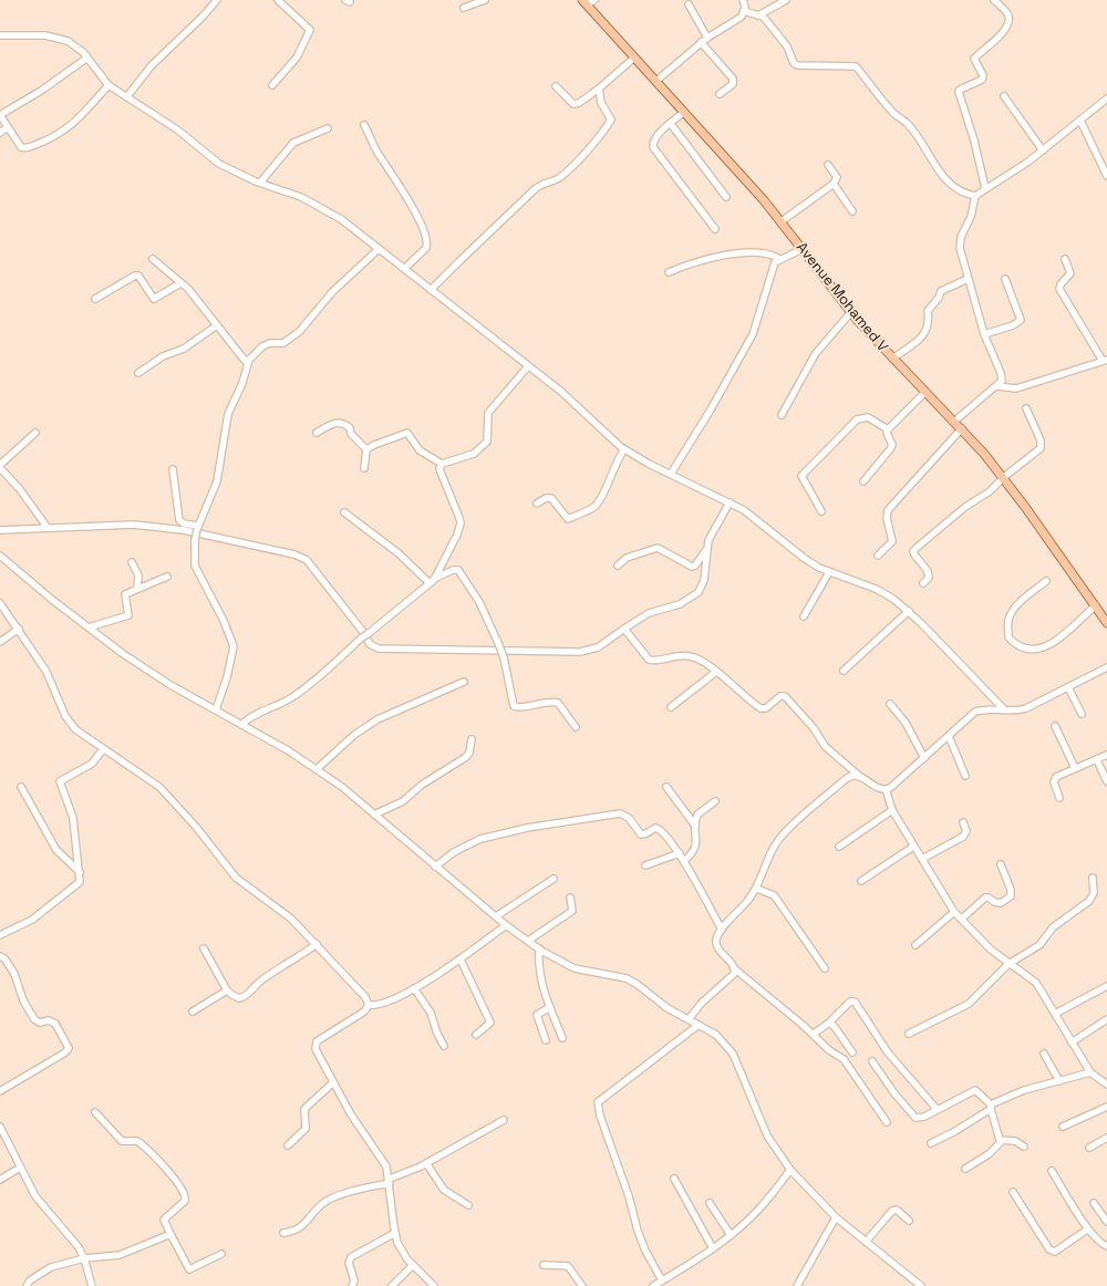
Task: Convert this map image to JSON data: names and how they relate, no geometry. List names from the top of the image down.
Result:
{
  "streets": {
    "main road": ["Avenue Mohamed V"]
  }
}
